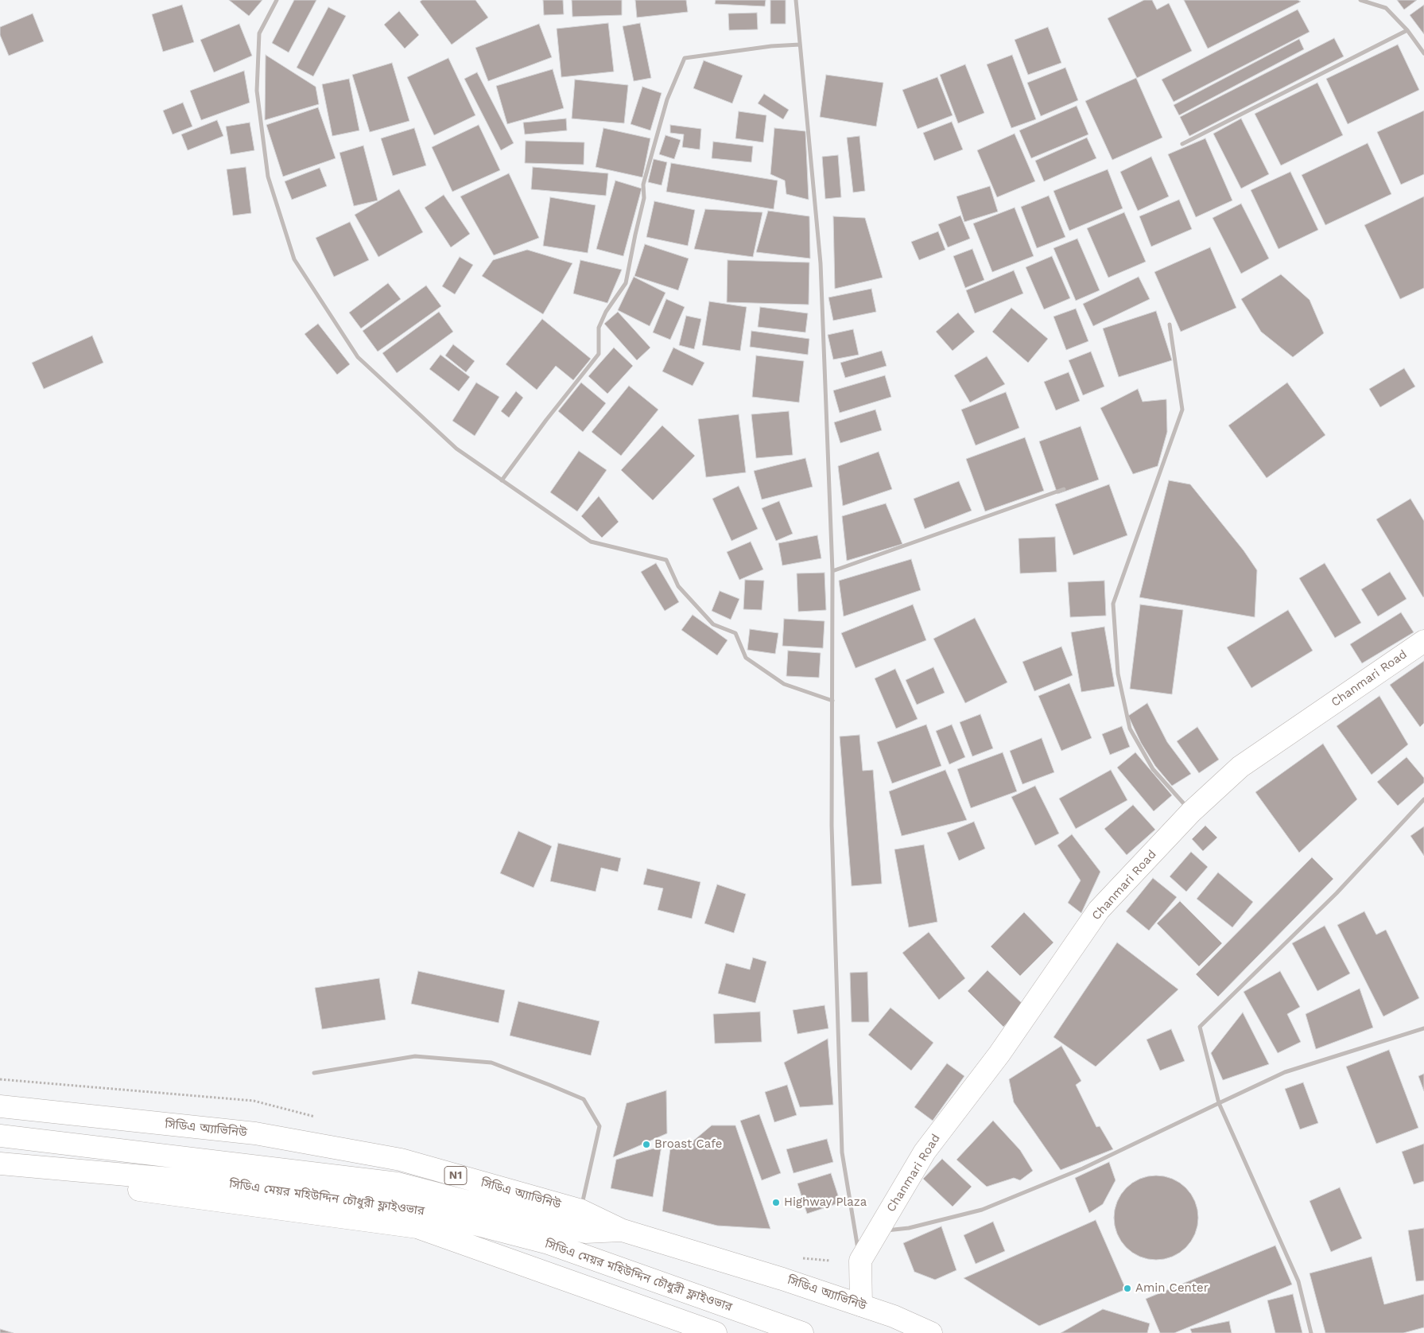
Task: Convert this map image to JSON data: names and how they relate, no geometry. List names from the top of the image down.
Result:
{
  "streets": {
    "main road": [
      "Chanmari Road",
      "সিডিএ অ্যাভিনিউ",
      "N1",
      "সিডিএ মেয়র মহিউদ্দিন চৌধুরী ফ্লাইওভার"
    ]
  },
  "places": ["Broast Cafe", "Highway Plaza", "Amin Center"]
}
